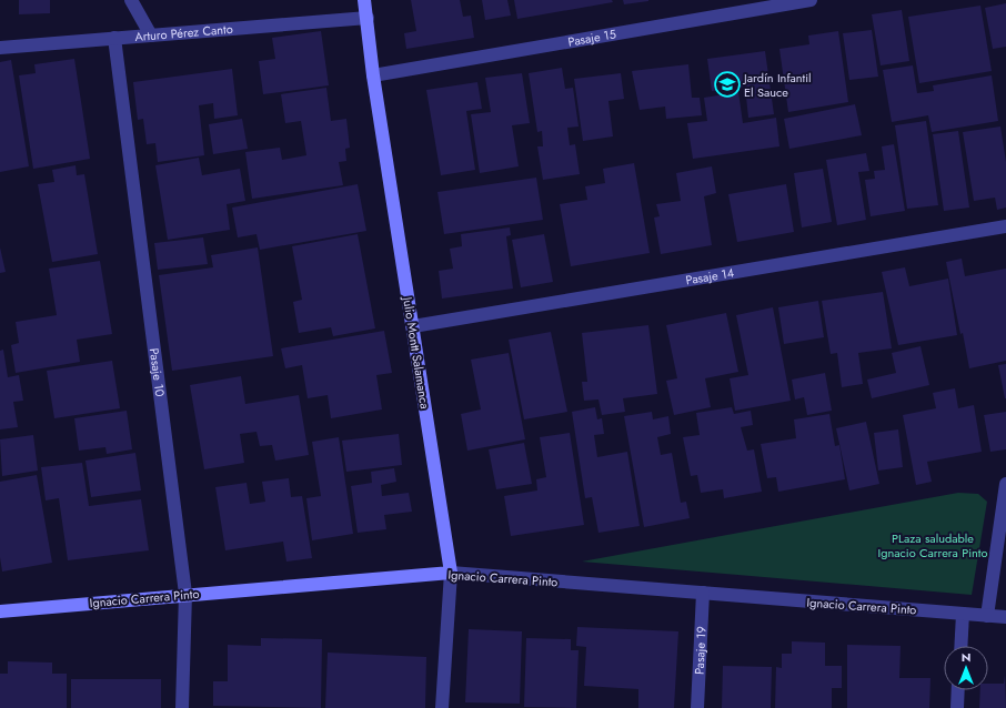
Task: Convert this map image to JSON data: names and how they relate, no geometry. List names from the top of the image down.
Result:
{
  "streets": {
    "street": [
      "Arturo Pérez Canto",
      "Pasaje 15",
      "Pasaje 14",
      "Julio Montt Salamanca",
      "Pasaje 10",
      "Ignacio Carrera Pinto",
      "Pasaje 19"
    ]
  },
  "crossings": [
    ["Arturo Pérez Canto", "Julio Montt Salamanca"],
    ["Arturo Pérez Canto", "Pasaje 10"],
    ["Pasaje 15", "Julio Montt Salamanca"],
    ["Pasaje 14", "Julio Montt Salamanca"],
    ["Julio Montt Salamanca", "Ignacio Carrera Pinto"],
    ["Pasaje 10", "Ignacio Carrera Pinto"],
    ["Ignacio Carrera Pinto", "Pasaje 19"]
  ],
  "parks": ["PLaza saludable Ignacio Carrera Pinto"],
  "places": {
    "school or university": ["Jardín Infantil El Sauce"]
  },
  "north": "top"
}
